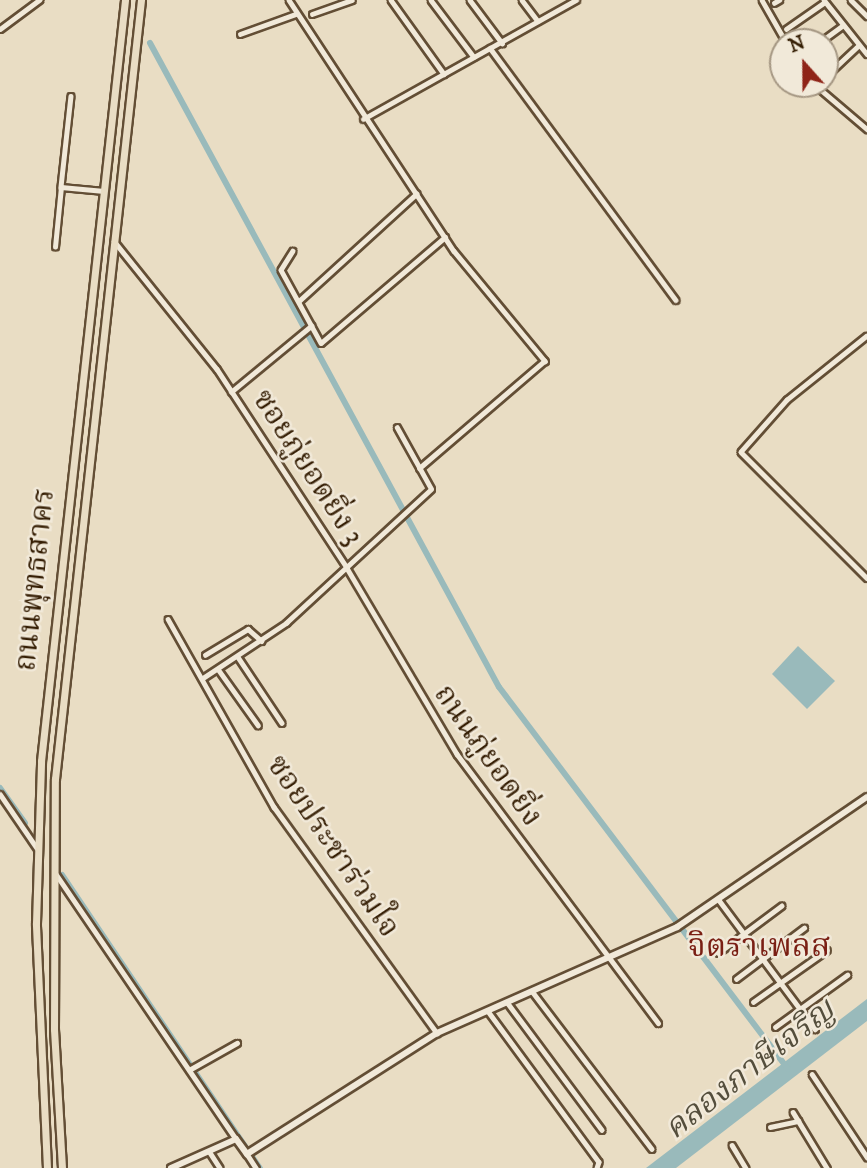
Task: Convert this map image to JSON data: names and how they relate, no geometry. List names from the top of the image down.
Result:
{
  "streets": {
    "main road": ["ถนนพุทธสาคร"],
    "street": ["ซอยภู่ยอดยิ่ง 3", "ถนนภู่ยอดยิ่ง", "ซอยประชาร่วมใจ"]
  },
  "crossings": [
    ["ซอยภู่ยอดยิ่ง 3", "ถนนพุทธสาคร"],
    ["ซอยภู่ยอดยิ่ง 3", "ถนนภู่ยอดยิ่ง"]
  ],
  "districts": ["จิตราเพลส"],
  "water": ["คลองภาษีเจริญ"],
  "north": "top"
}
